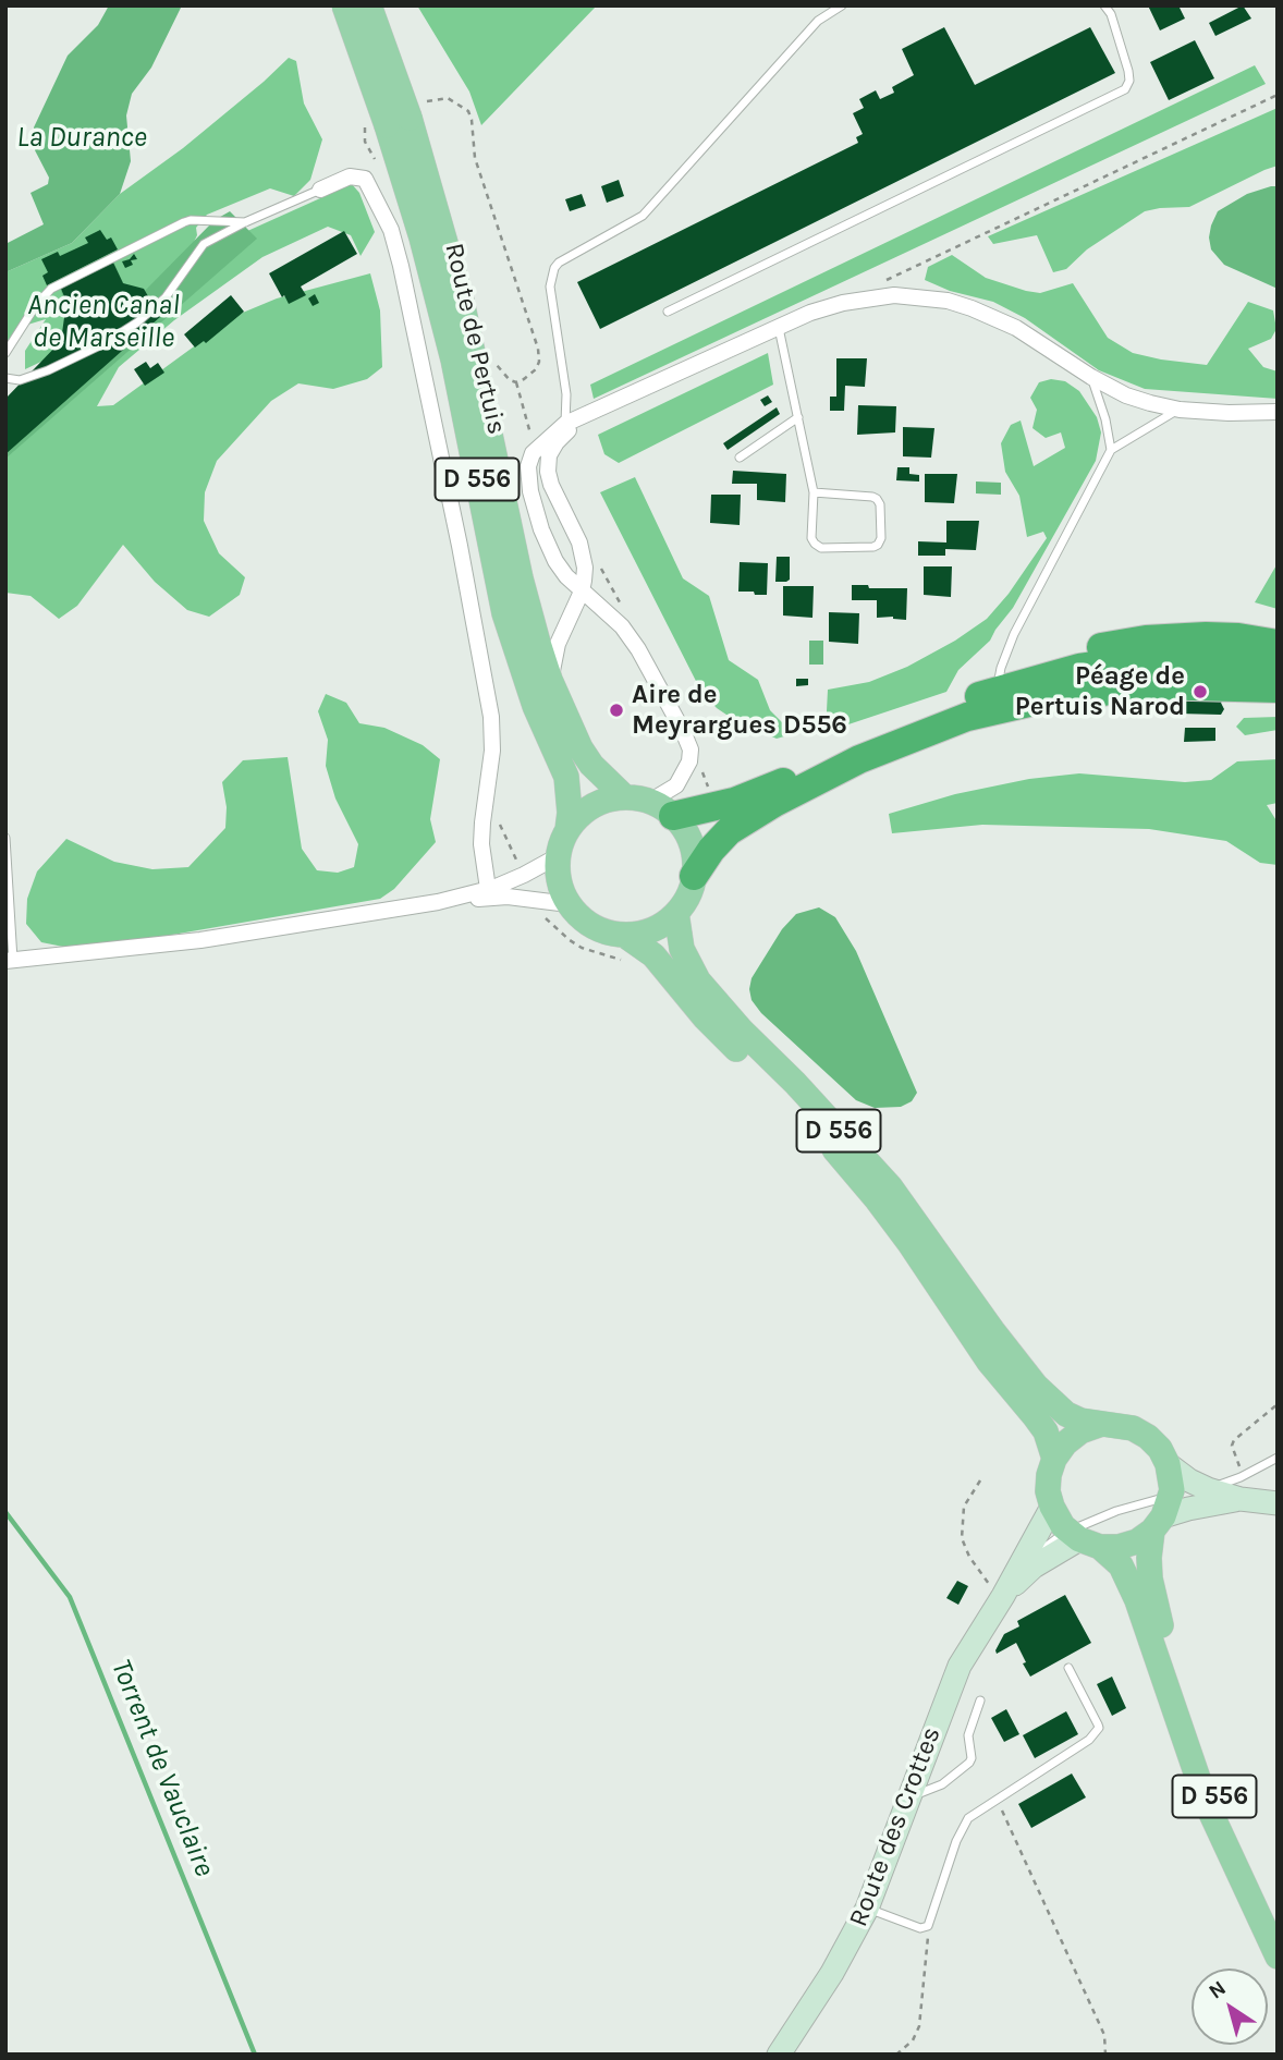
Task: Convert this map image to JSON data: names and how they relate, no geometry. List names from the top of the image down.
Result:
{
  "streets": {
    "main road": ["Route de Pertuis", "D 556", "Route des Crottes"]
  },
  "crossings": [
    ["Route de Pertuis", "D 556"]
  ],
  "water": ["La Durance", "Ancien Canal de Marseille", "Torrent de Vauclaire"],
  "places": ["Péage de Pertuis Narod", "Aire de Meyrargues D556"],
  "north": "top left"
}
